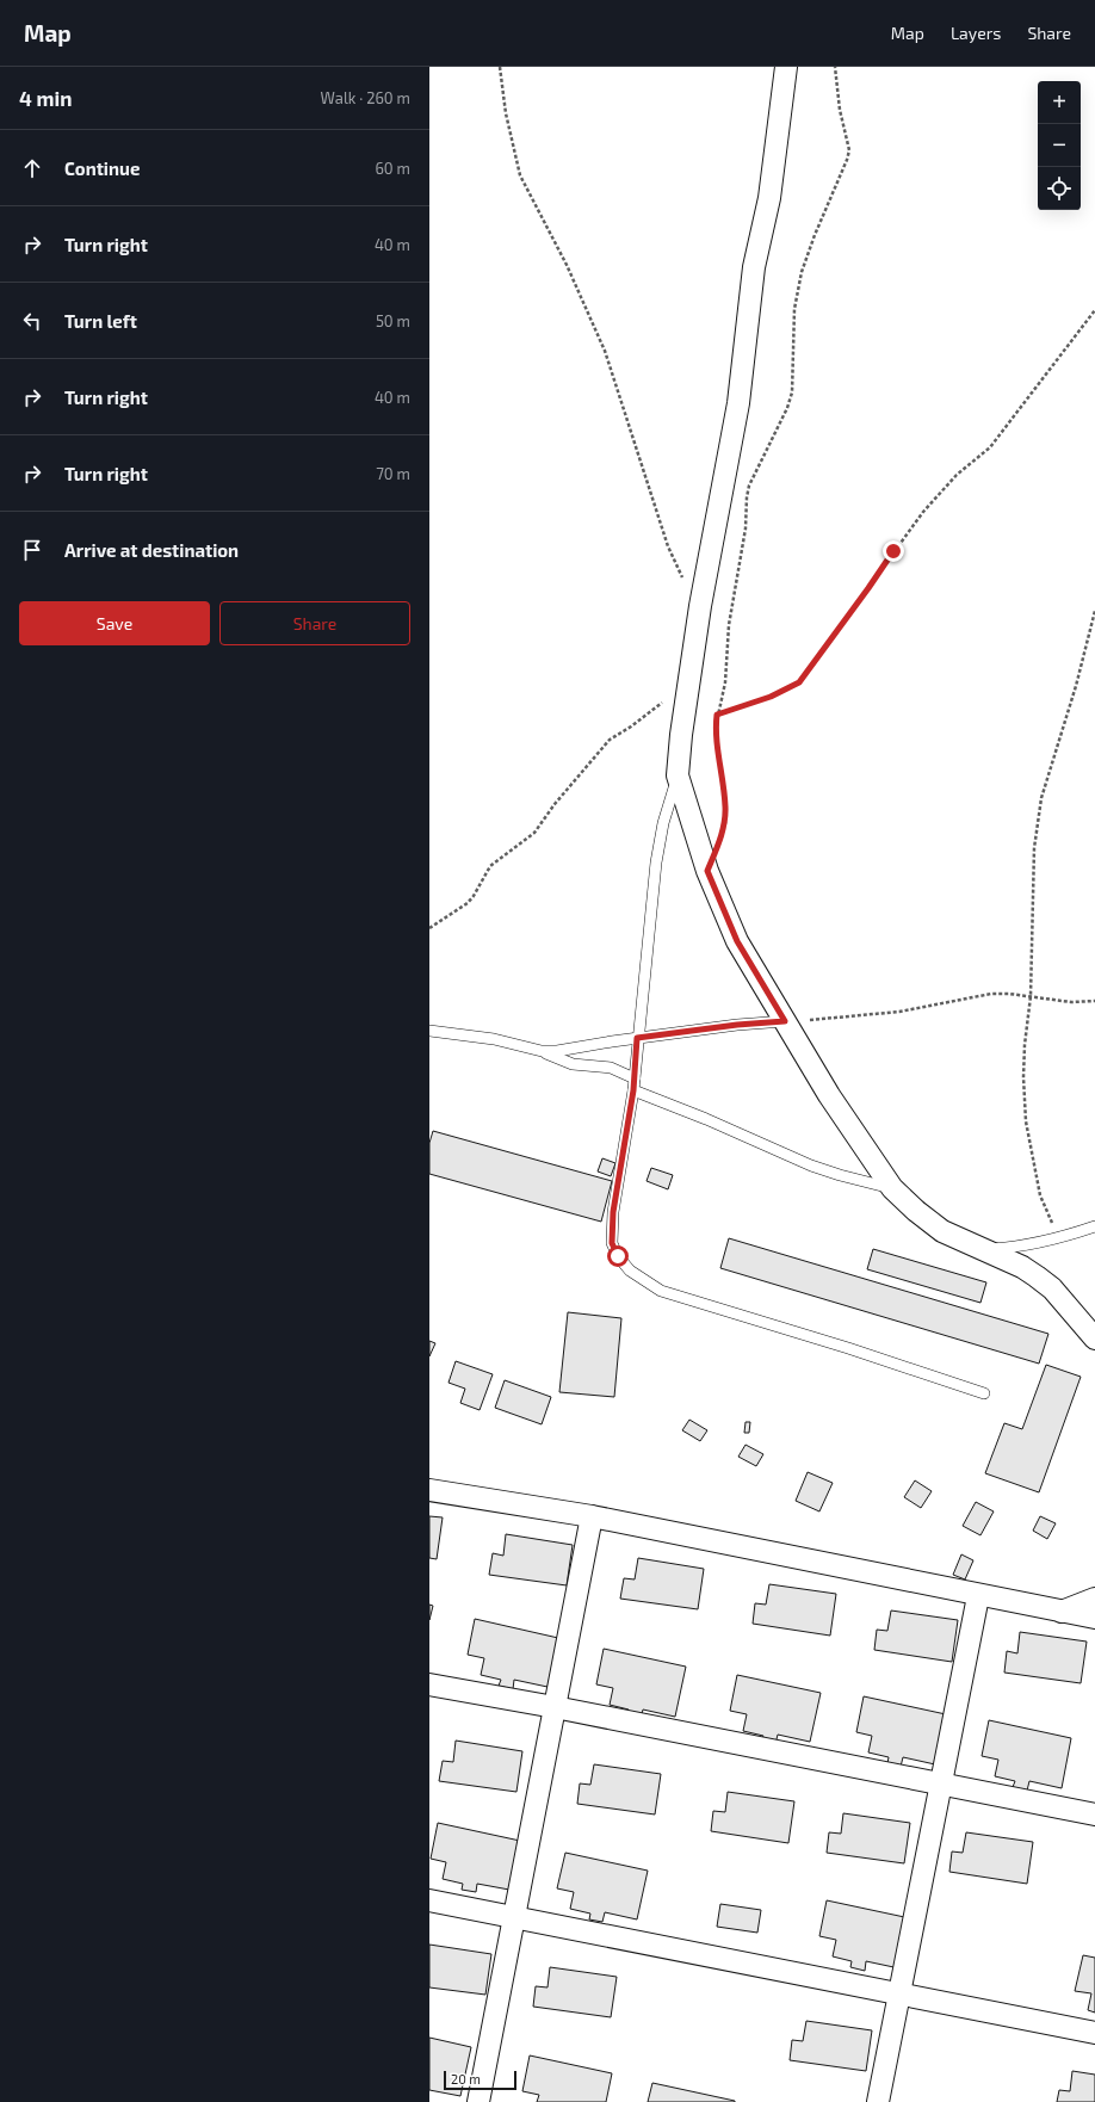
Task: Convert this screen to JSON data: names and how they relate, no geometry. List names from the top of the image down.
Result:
{
  "scale_bar": "20 m",
  "page": {
    "header": "Map",
    "nav": ["Map", "Layers", "Share"],
    "heading": ["4 min", "Walk · 260 m"],
    "map_buttons": ["+", "−"],
    "list": [
      ["Continue", "60 m"],
      ["Turn right", "40 m"],
      ["Turn left", "50 m"],
      ["Turn right", "40 m"],
      ["Turn right", "70 m"],
      "Arrive at destination"
    ],
    "buttons": ["Save", "Share"],
    "scale": "20 m"
  }
}
